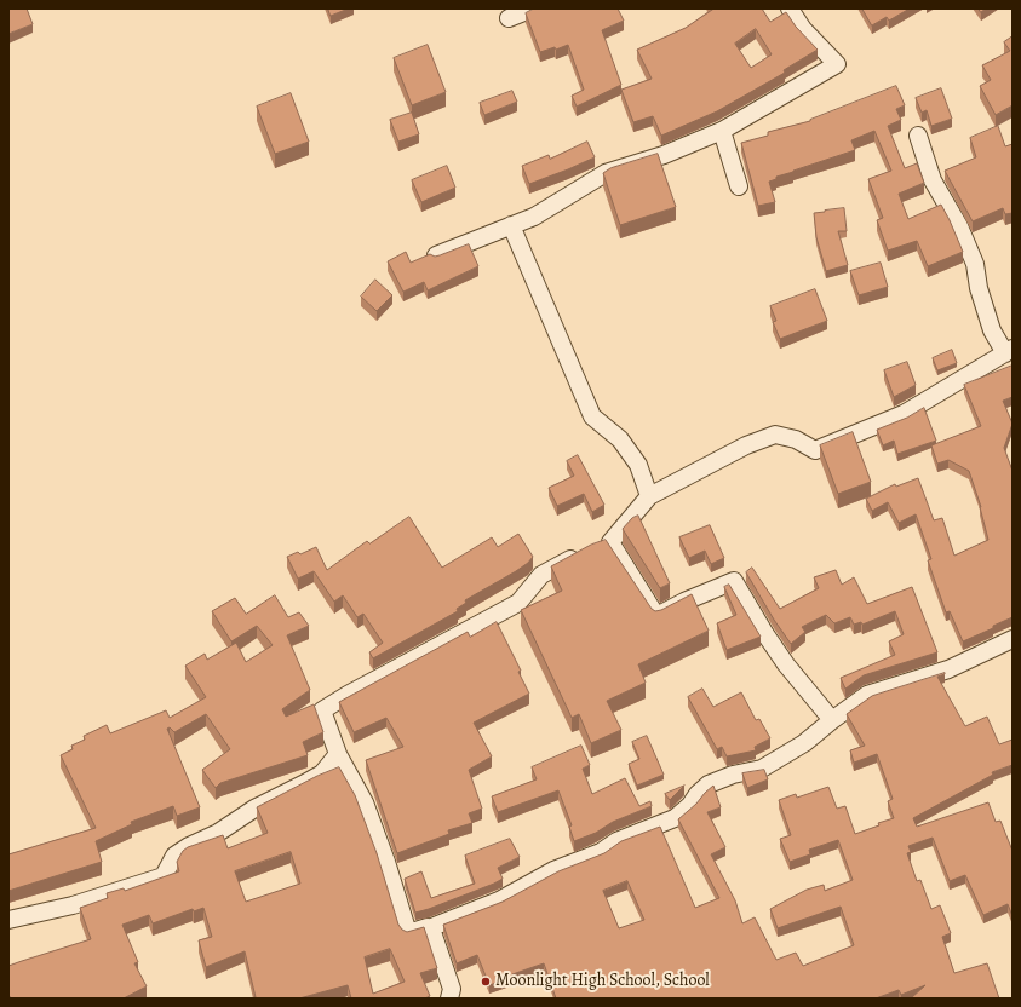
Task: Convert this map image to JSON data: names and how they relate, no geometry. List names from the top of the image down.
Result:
{
  "places": ["Moonlight High School, School"]
}
